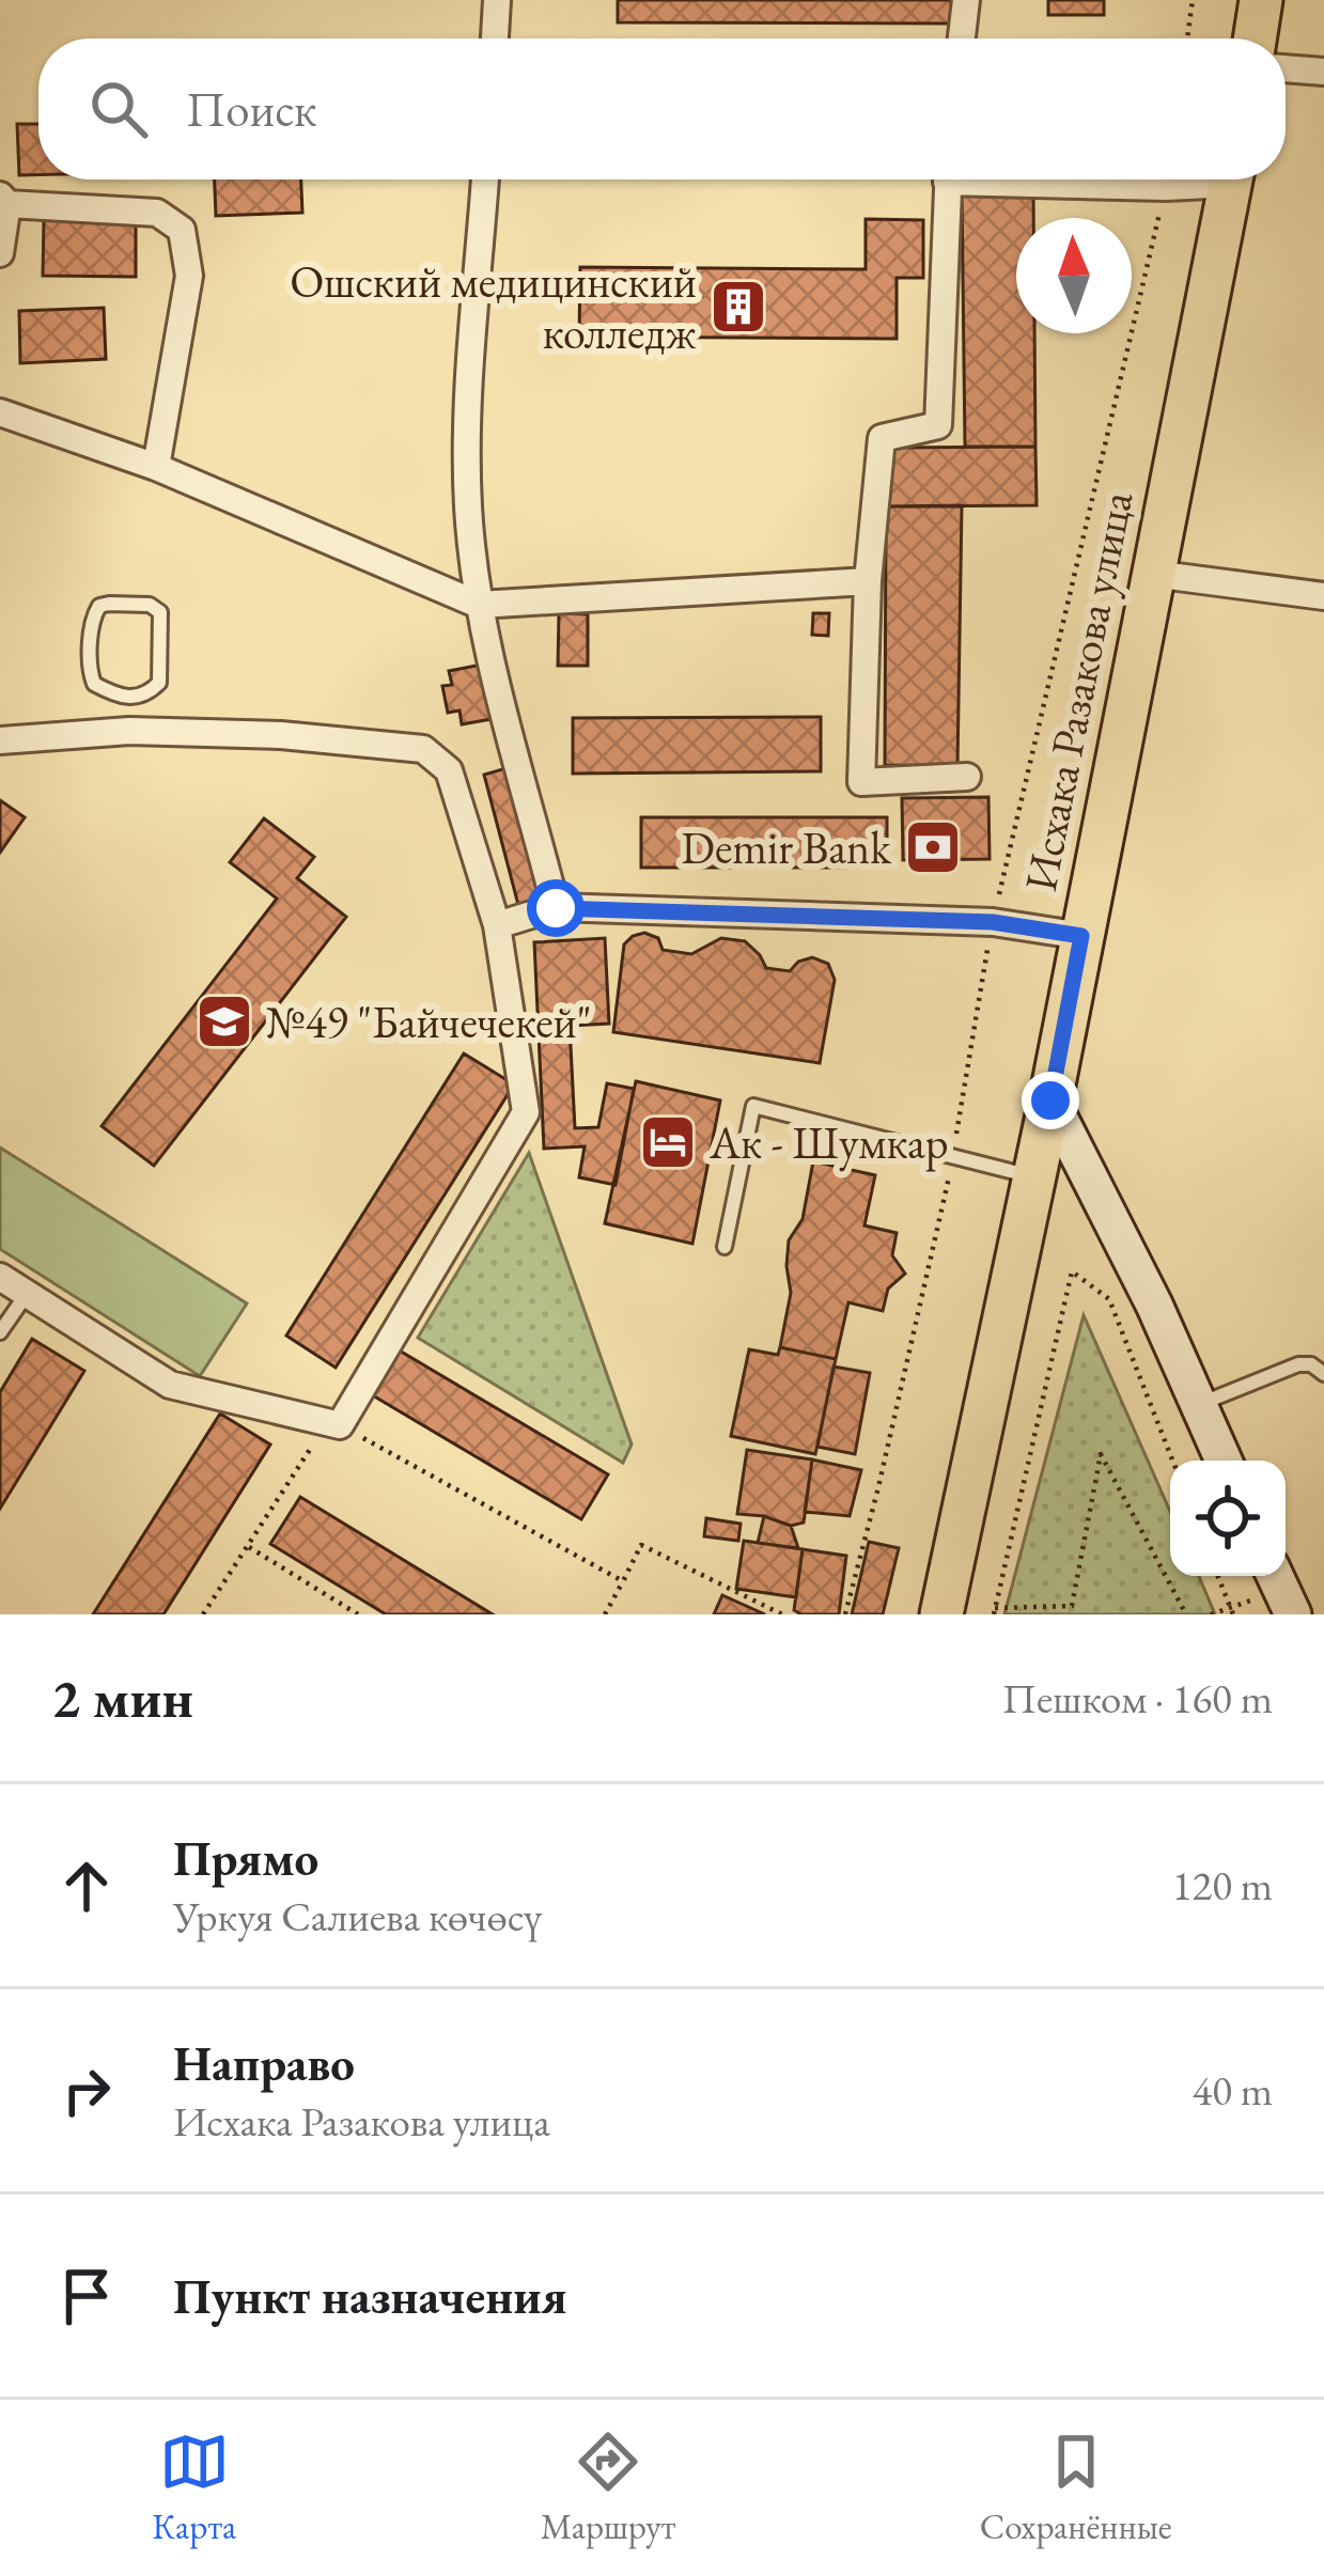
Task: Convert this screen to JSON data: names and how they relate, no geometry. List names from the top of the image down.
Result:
{
  "streets": {
    "main road": ["Исхака Разакова улица"]
  },
  "places": {
    "building": ["Ошский медицинский колледж"],
    "bank": ["Demir Bank"],
    "school or university": ["№49 \"Байчечекей\""],
    "hotel": ["Ак - Шумкар"]
  },
  "north": "top",
  "page": {
    "search": "Поиск",
    "heading": ["2 мин", "Пешком · 160 m"],
    "list": [
      ["Прямо", "Уркуя Салиева көчөсү", "120 m"],
      ["Направо", "Исхака Разакова улица", "40 m"],
      "Пункт назначения"
    ],
    "nav": ["Карта", "Маршрут", "Сохранённые"]
  }
}
